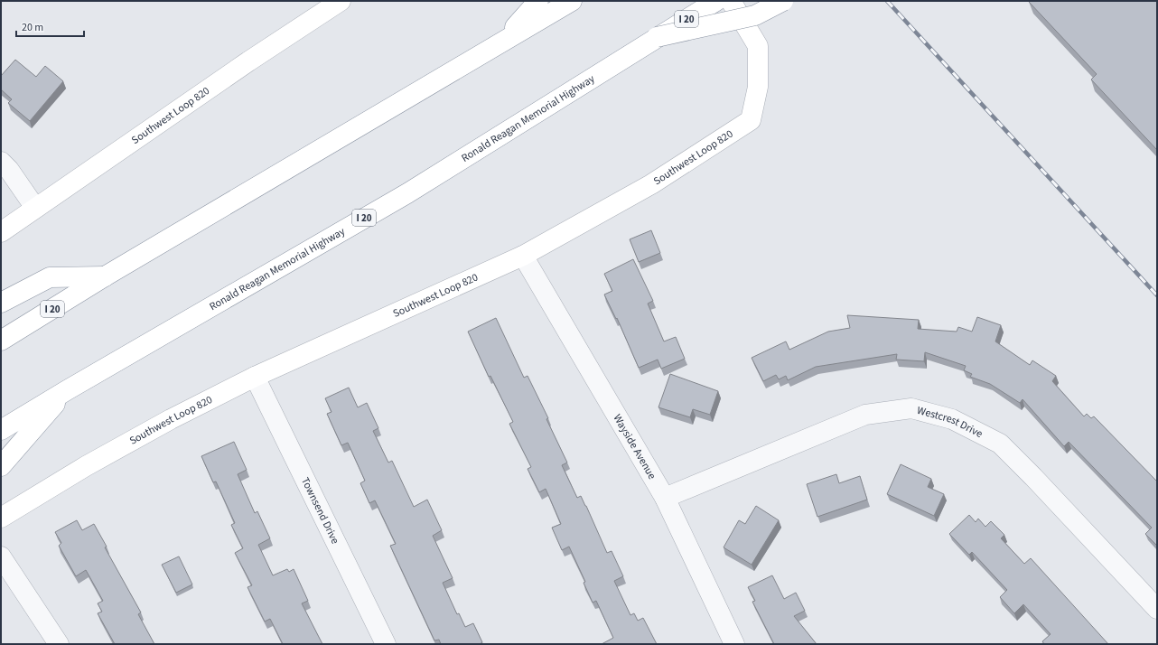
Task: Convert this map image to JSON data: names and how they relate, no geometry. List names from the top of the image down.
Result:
{
  "streets": {
    "main road": ["I 20", "Southwest Loop 820", "Ronald Reagan Memorial Highway"],
    "street": ["Westcrest Drive", "Wayside Avenue", "Townsend Drive"]
  },
  "crossings": [
    ["Southwest Loop 820", "Wayside Avenue"],
    ["Southwest Loop 820", "Townsend Drive"],
    ["Westcrest Drive", "Wayside Avenue"]
  ],
  "scale_bar": "20 m"
}
